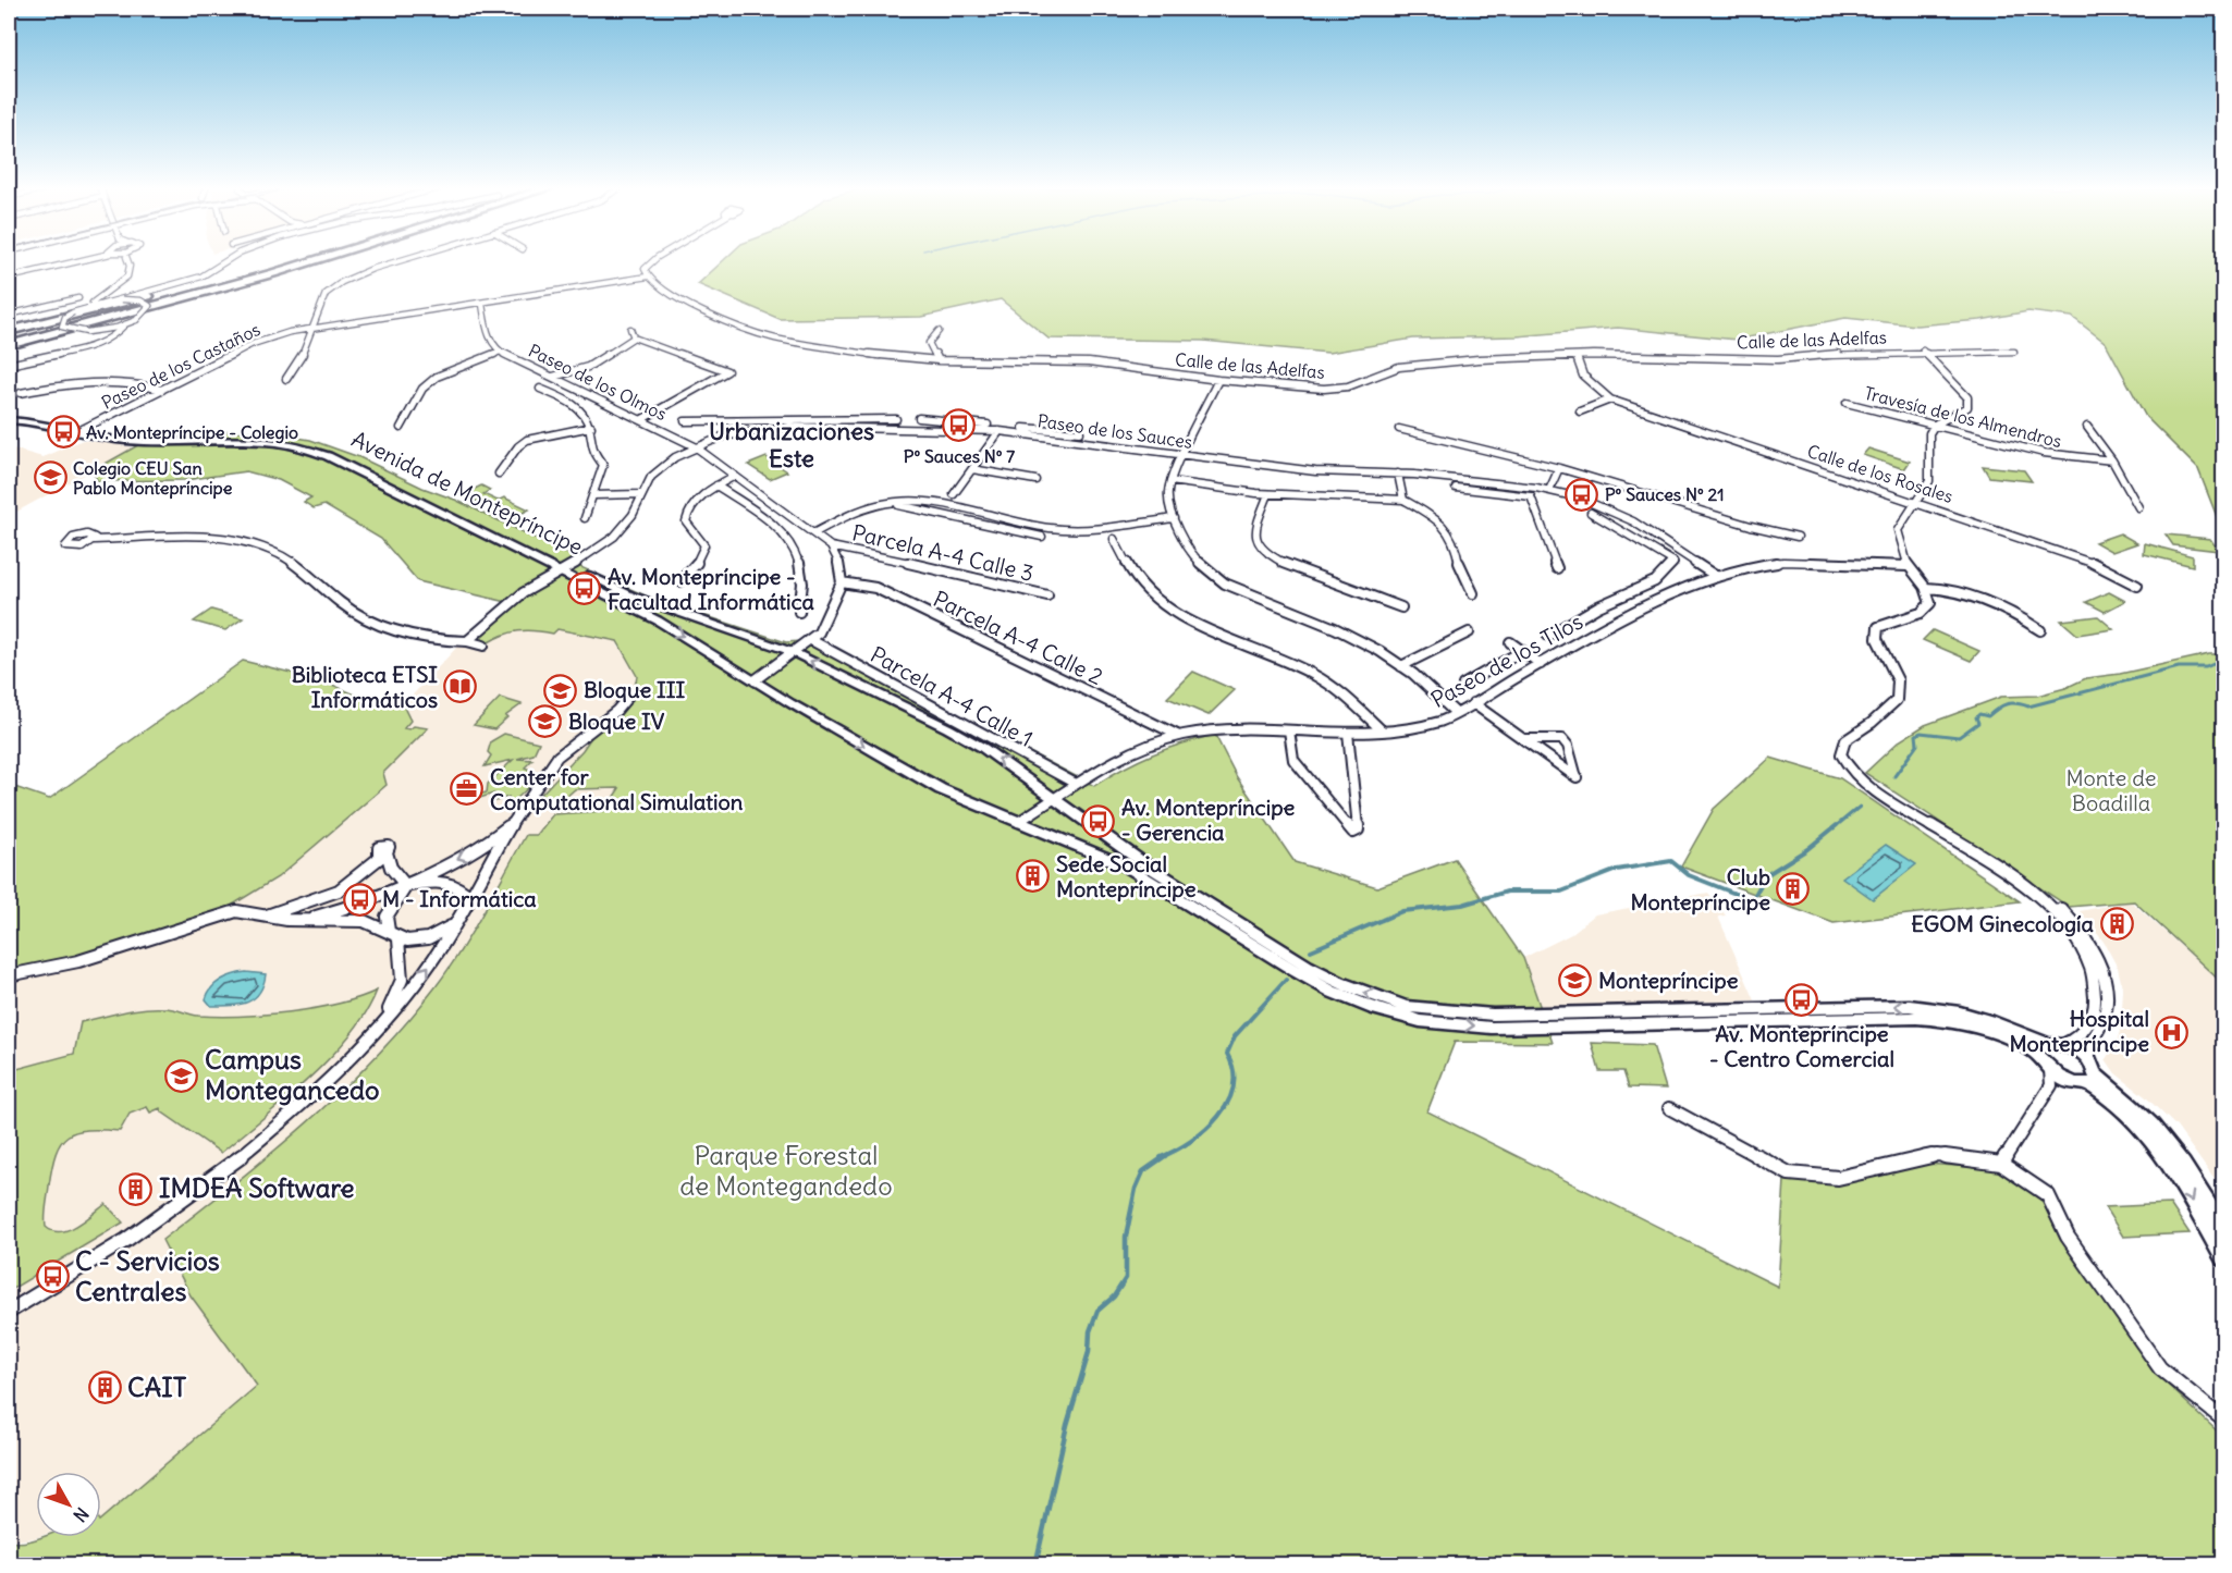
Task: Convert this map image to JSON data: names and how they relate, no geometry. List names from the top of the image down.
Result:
{
  "streets": {
    "street": [
      "Calle de las Adelfas",
      "Paseo de los Castaños",
      "Paseo de los Olmos",
      "Travesía de los Almendros",
      "Paseo de los Sauces",
      "Calle de los Rosales",
      "Avenida de Montepríncipe",
      "Parcela A-4 Calle 3",
      "Parcela A-4 Calle 2",
      "Paseo de los Tilos",
      "Parcela A-4 Calle 1"
    ]
  },
  "crossings": [
    ["Calle de las Adelfas", "Paseo de los Castaños"],
    ["Calle de las Adelfas", "Calle de los Rosales"],
    ["Paseo de los Castaños", "Paseo de los Olmos"],
    ["Paseo de los Castaños", "Avenida de Montepríncipe"],
    ["Paseo de los Olmos", "Paseo de los Sauces"],
    ["Paseo de los Olmos", "Parcela A-4 Calle 3"],
    ["Paseo de los Sauces", "Avenida de Montepríncipe"],
    ["Paseo de los Sauces", "Paseo de los Tilos"],
    ["Avenida de Montepríncipe", "Paseo de los Tilos"],
    ["Parcela A-4 Calle 2", "Paseo de los Tilos"],
    ["Paseo de los Tilos", "Parcela A-4 Calle 1"]
  ],
  "districts": ["Urbanizaciones Este"],
  "parks": ["Monte de Boadilla", "Parque Forestal de Montegandedo"],
  "places": {
    "bus stop": [
      "Pº Sauces Nº 7",
      "Av. Montepríncipe - Colegio",
      "Pº Sauces Nº 21",
      "Av. Montepríncipe - Facultad Informática",
      "Av. Montepríncipe - Gerencia",
      "M - Informática",
      "Av. Montepríncipe - Centro Comercial",
      "C - Servicios Centrales"
    ],
    "school or university": [
      "Colegio CEU San Pablo Montepríncipe",
      "Bloque III",
      "Bloque IV",
      "Montepríncipe",
      "Campus Montegancedo"
    ],
    "library": ["Biblioteca ETSI Informáticos"],
    "office": ["Center for Computational Simulation"],
    "building": [
      "Sede Social Montepríncipe",
      "Club Montepríncipe",
      "EGOM Ginecología",
      "IMDEA Software",
      "CAIT"
    ],
    "hospital": ["Hospital Montepríncipe"]
  },
  "north": "bottom right"
}
